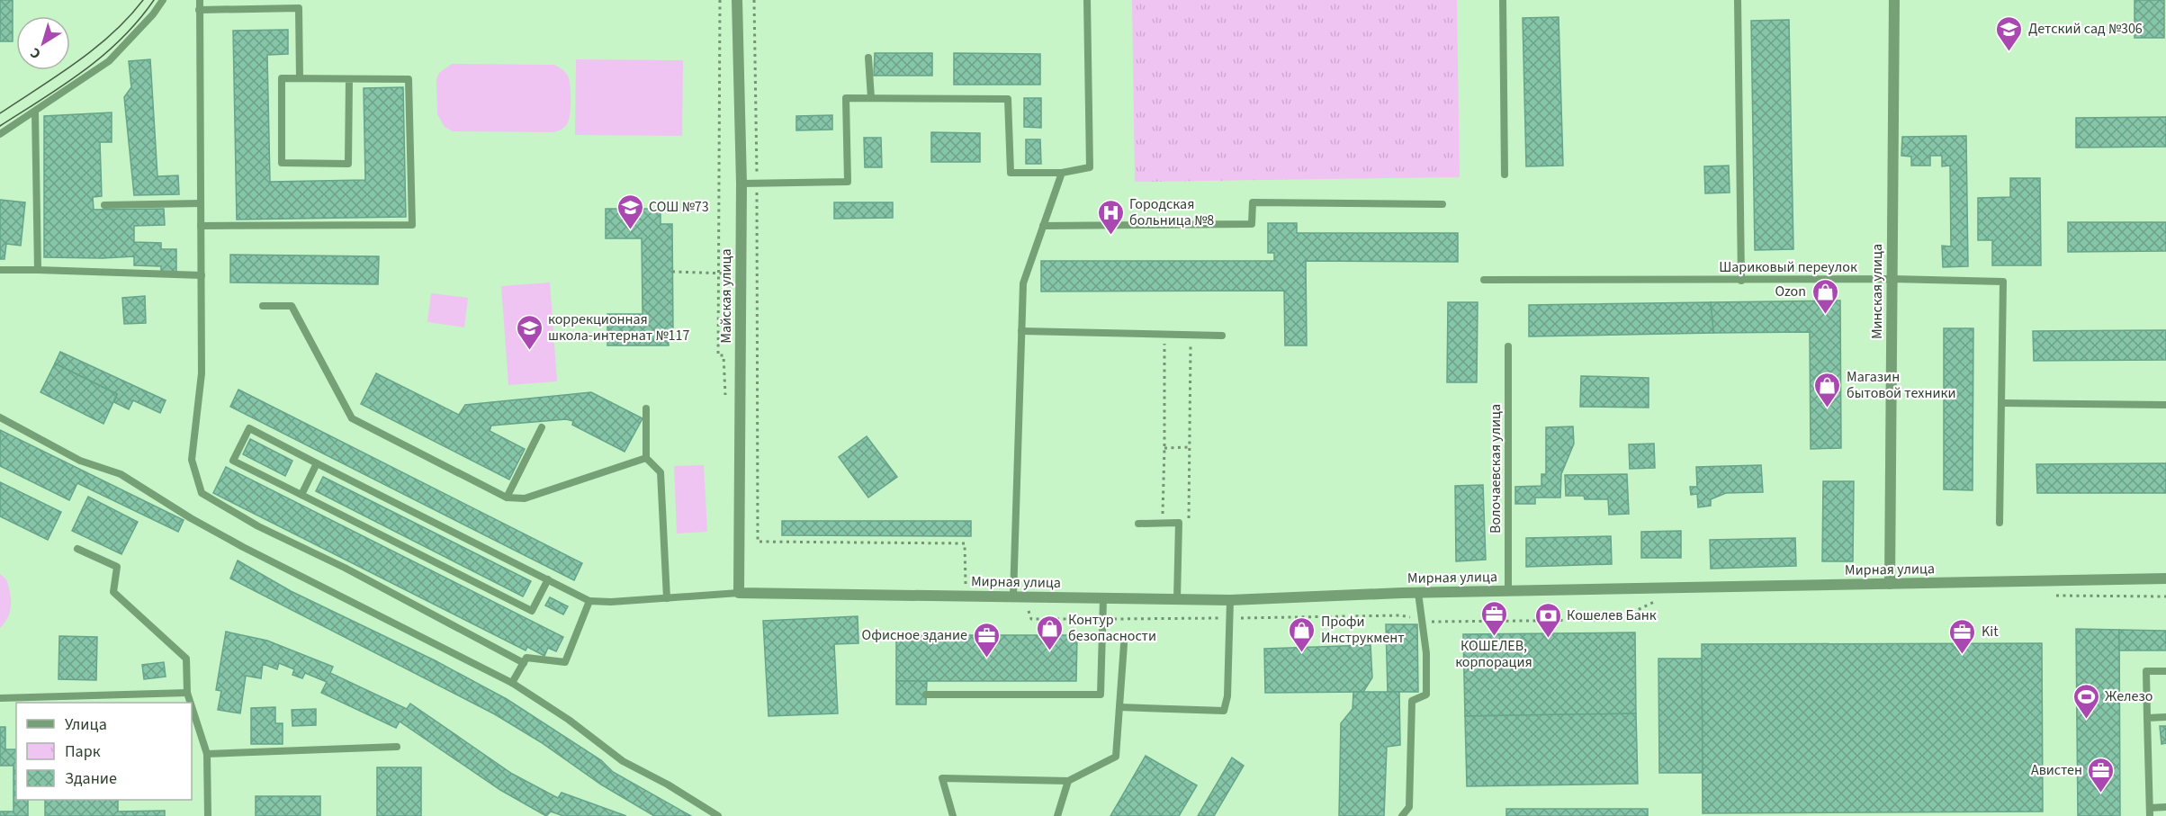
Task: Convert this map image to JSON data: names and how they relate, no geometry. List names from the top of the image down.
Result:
{
  "streets": {
    "street": ["Минская улица", "Майская улица", "Мирная улица"],
    "lane": ["Шариковый переулок", "Волочаевская улица"]
  },
  "crossings": [
    ["Шариковый переулок", "Минская улица"],
    ["Минская улица", "Мирная улица"],
    ["Майская улица", "Мирная улица"],
    ["Волочаевская улица", "Мирная улица"]
  ],
  "places": {
    "school or university": ["Детский сад №306", "СОШ №73", "коррекционная школа-интернат №117"],
    "hospital": ["Городская больница №8"],
    "shop": [
      "Ozon",
      "Магазин бытовой техники",
      "Контур безопасности",
      "Профи Инструкмент"
    ],
    "office": [
      "КОШЕЛЕВ, корпорация",
      "Kit",
      "Офисное здание",
      "Авистен"
    ],
    "bank": ["Кошелев Банк"],
    "sports": ["Железо"]
  },
  "legend": ["Улица", "Парк", "Здание"],
  "north": "bottom left"
}
